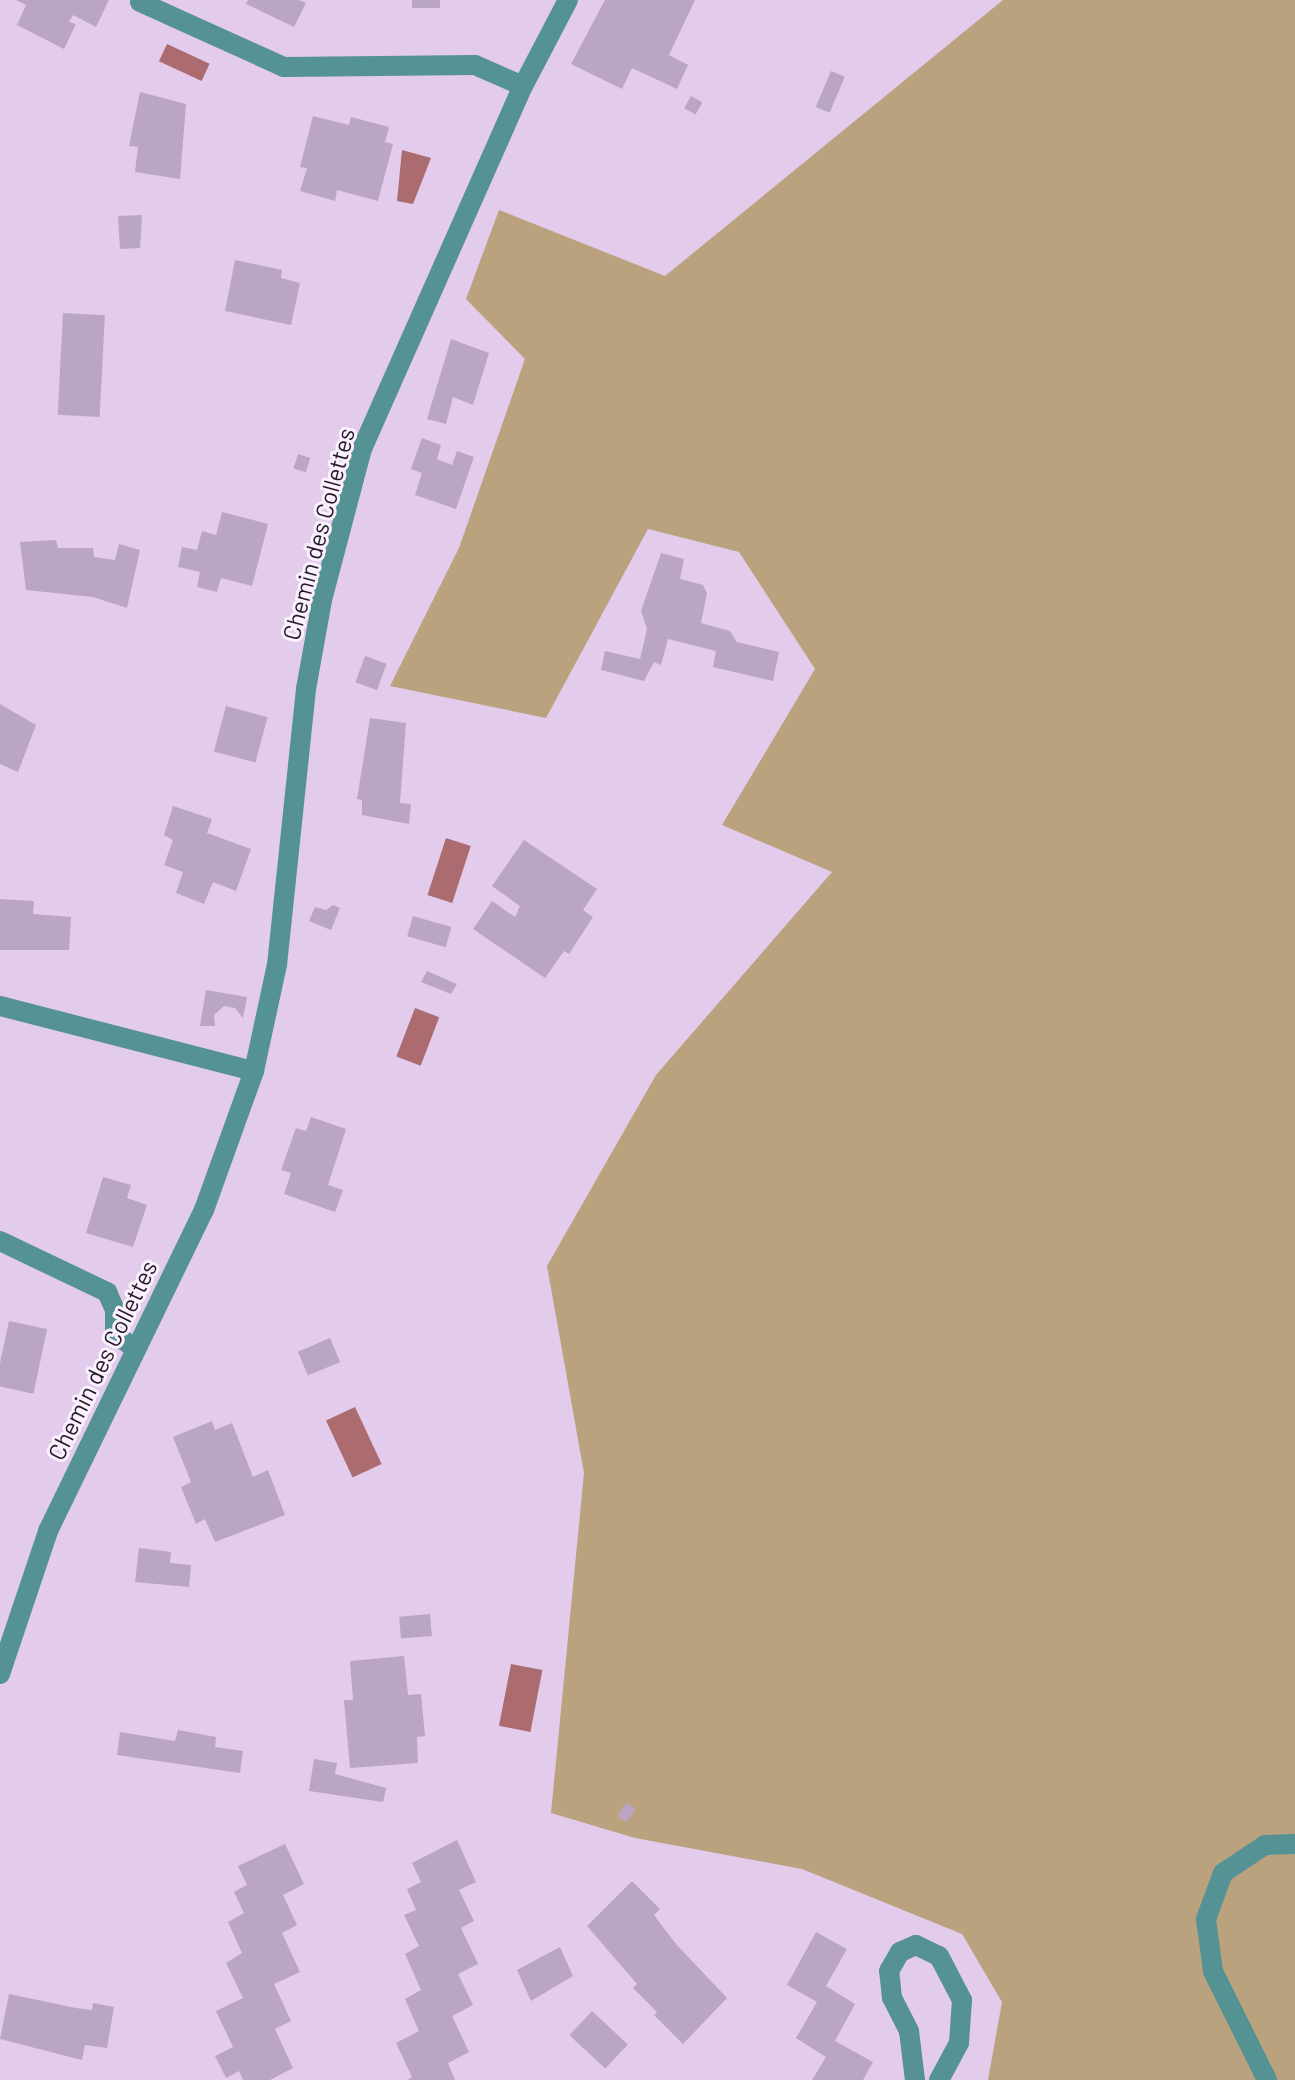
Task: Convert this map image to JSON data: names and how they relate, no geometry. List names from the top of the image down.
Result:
{
  "streets": {
    "street": ["Chemin des Collettes"]
  }
}
